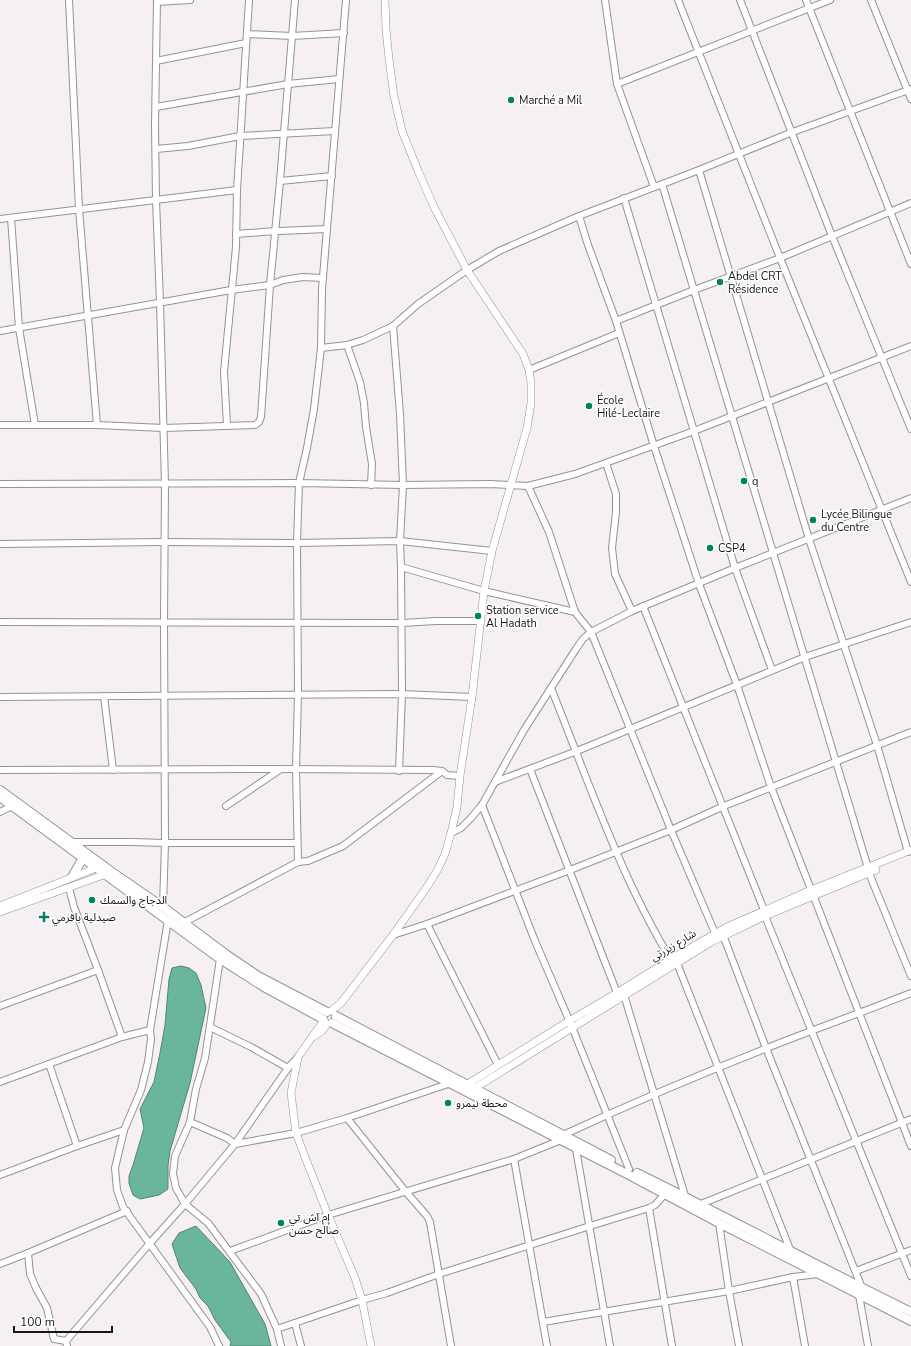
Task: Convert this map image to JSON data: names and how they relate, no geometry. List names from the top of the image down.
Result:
{
  "streets": {
    "street": ["شارع زيزرتي"]
  },
  "places": {
    "other": [
      "Marché a Mil",
      "Abdel CRT Résidence",
      "École Hilé-Leclaire",
      "q",
      "Lycée Bilingue du Centre",
      "CSP4",
      "Station service Al Hadath",
      "الدجاج والسمك",
      "محطة نيمرو",
      "إم آش تي صالح حسن"
    ],
    "health": ["صيدلية باقرمي"]
  },
  "scale_bar": "100 m"
}
